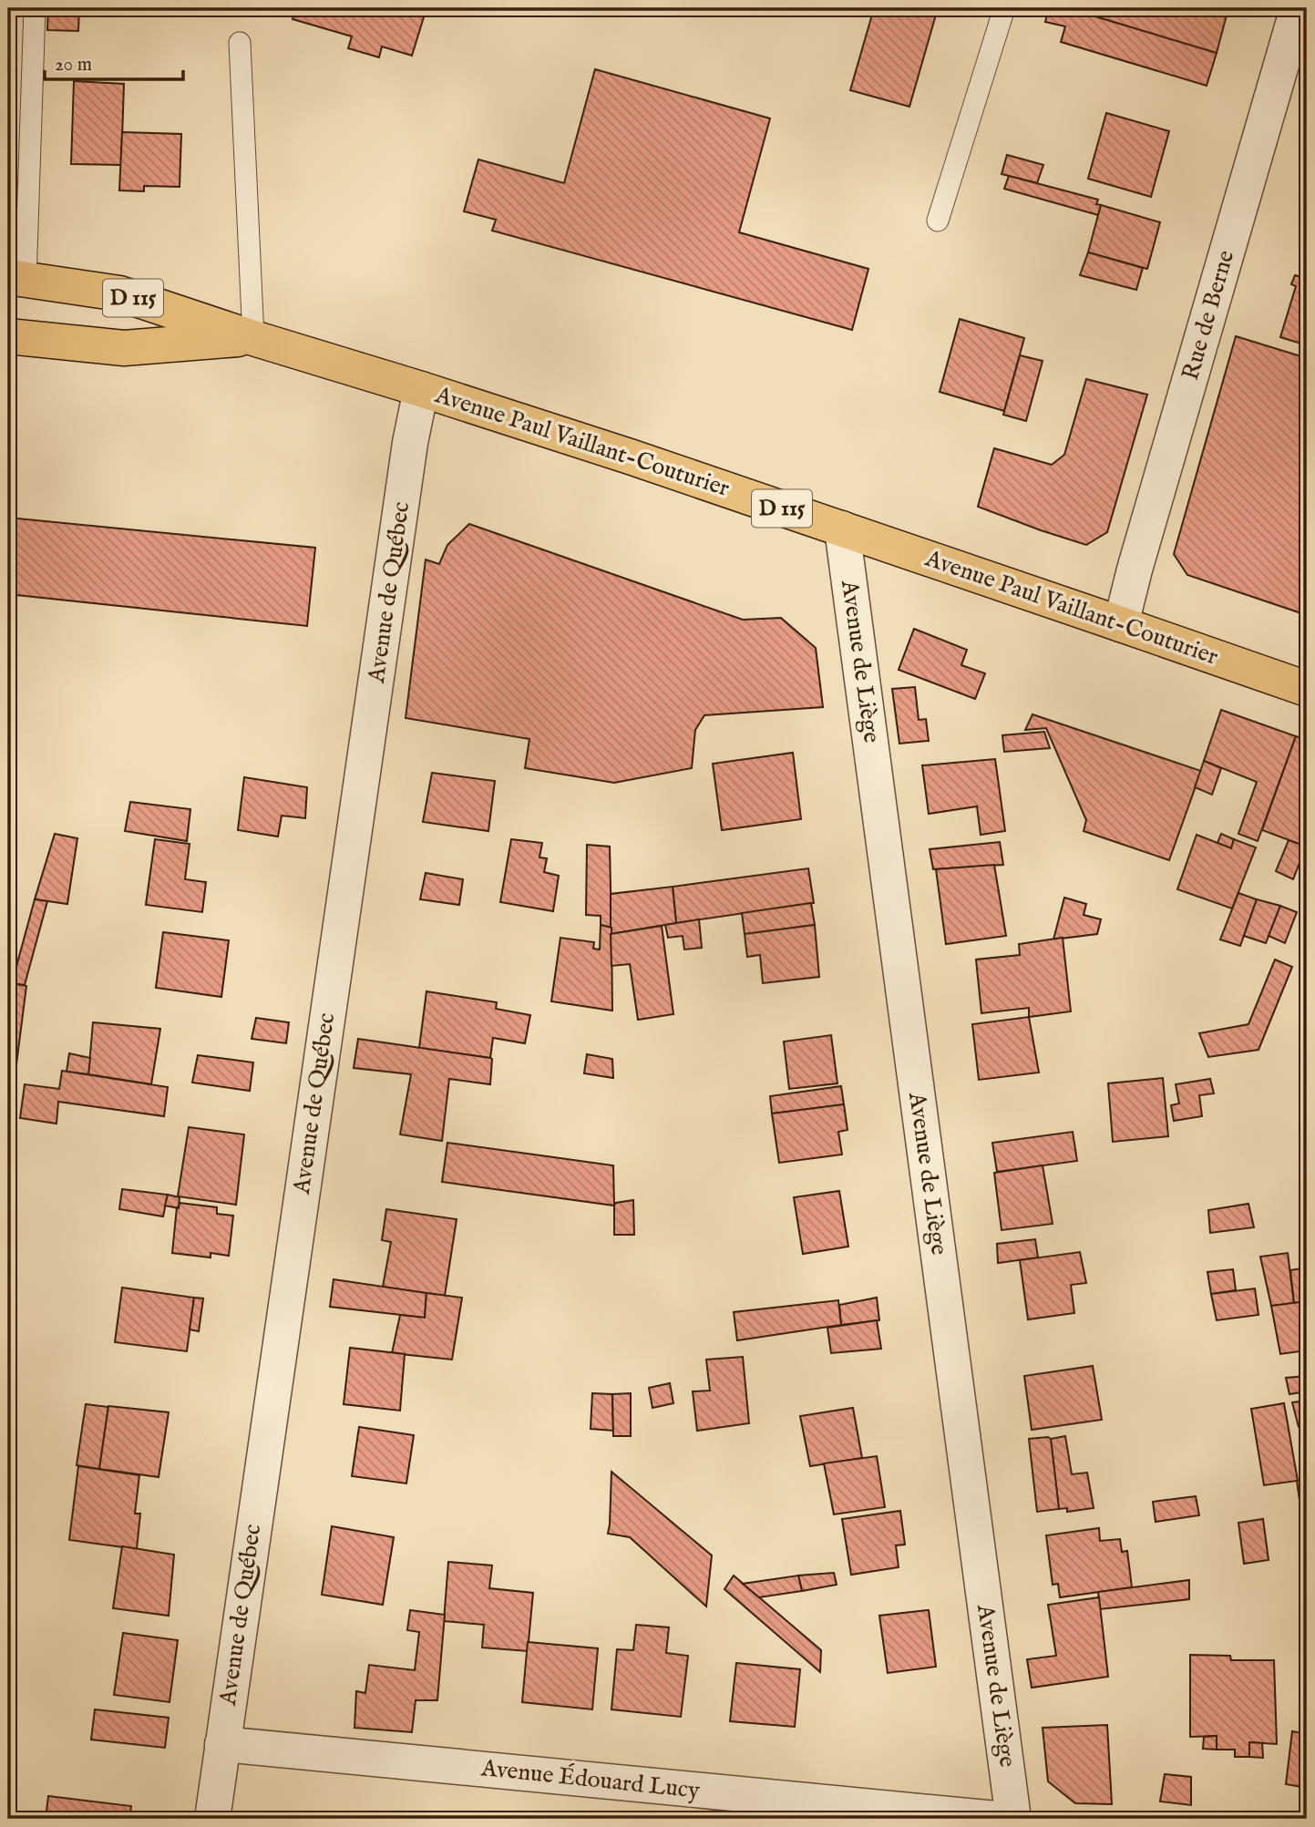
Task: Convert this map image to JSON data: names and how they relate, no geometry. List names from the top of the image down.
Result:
{
  "streets": {
    "main road": ["D 115", "Avenue Paul Vaillant-Couturier"],
    "street": [
      "Rue de Berne",
      "Avenue de Québec",
      "Avenue de Liège",
      "Avenue Édouard Lucy"
    ]
  },
  "crossings": [
    ["Rue de Berne", "Avenue Paul Vaillant-Couturier"],
    ["Avenue Paul Vaillant-Couturier", "Avenue de Québec"],
    ["Avenue Paul Vaillant-Couturier", "Avenue de Liège"],
    ["Avenue de Québec", "Avenue Édouard Lucy"]
  ],
  "scale_bar": "20 m"
}
